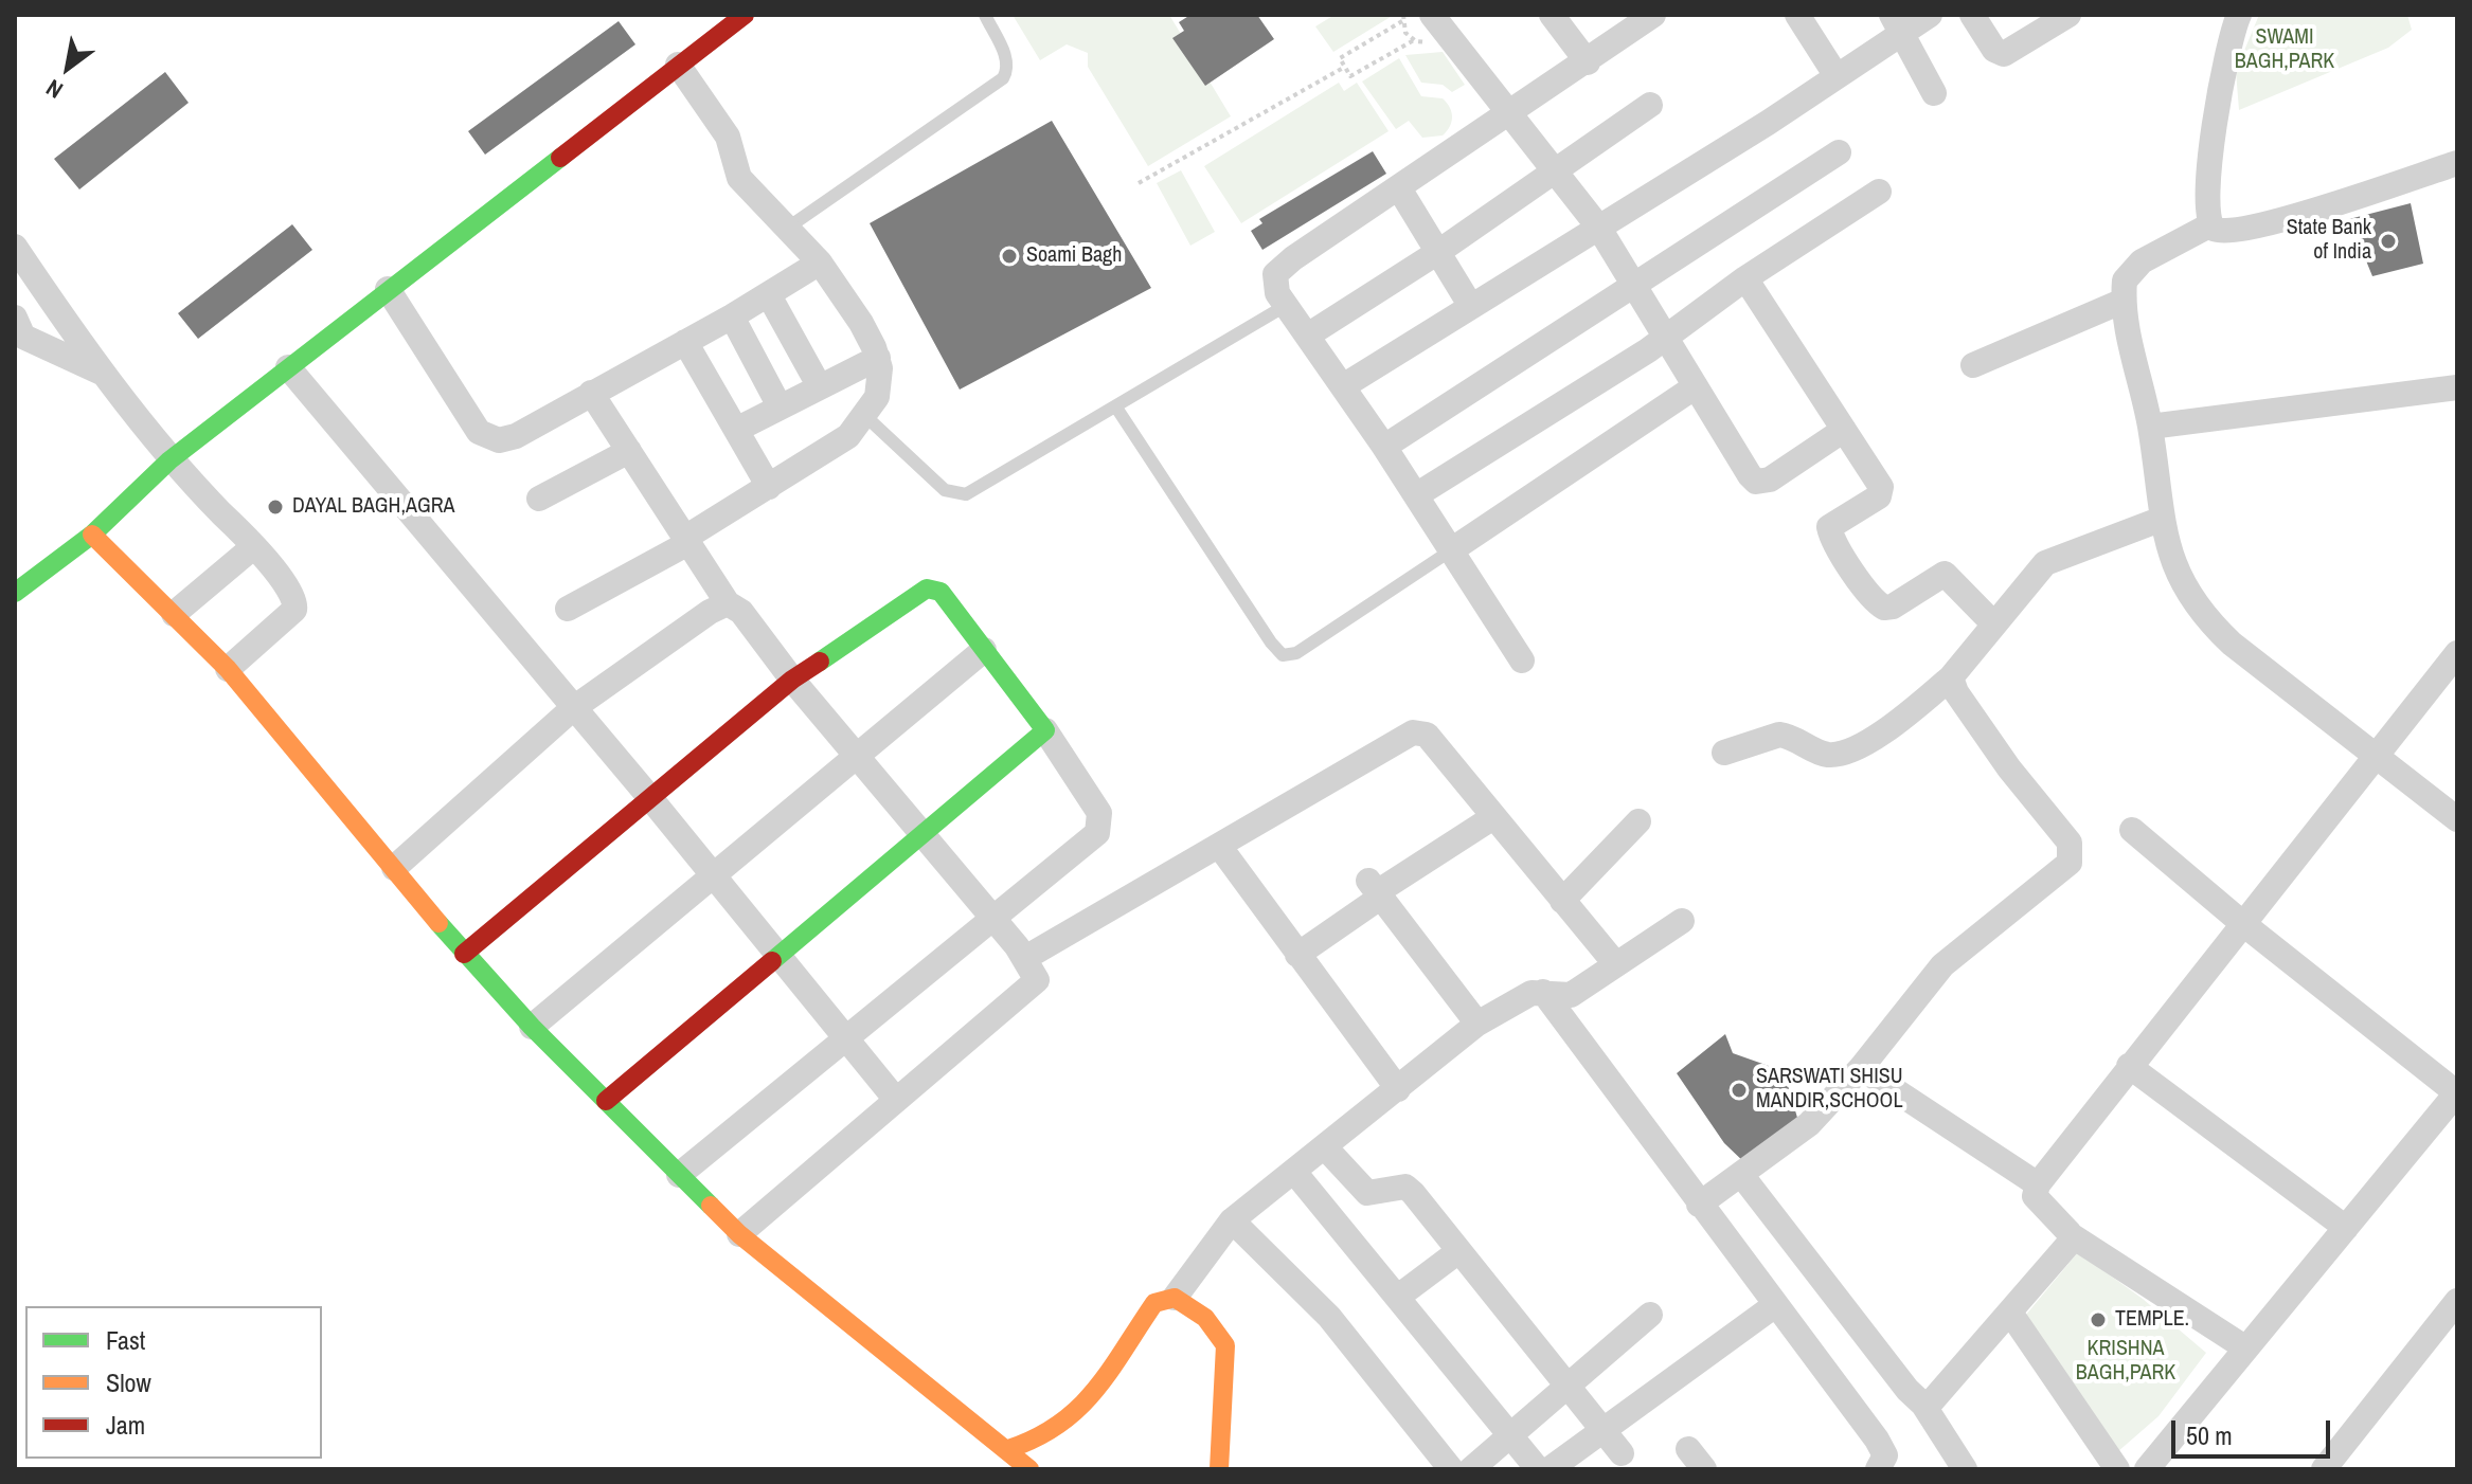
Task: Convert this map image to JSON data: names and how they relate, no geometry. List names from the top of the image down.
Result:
{
  "parks": ["SWAMI BAGH,PARK", "KRISHNA BAGH,PARK"],
  "places": [
    "State Bank of India",
    "Soami Bagh",
    "DAYAL BAGH,AGRA",
    "SARSWATI SHISU MANDIR,SCHOOL",
    "TEMPLE."
  ],
  "legend": ["Fast", "Slow", "Jam"],
  "scale_bar": "50 m",
  "north": "bottom left"
}
